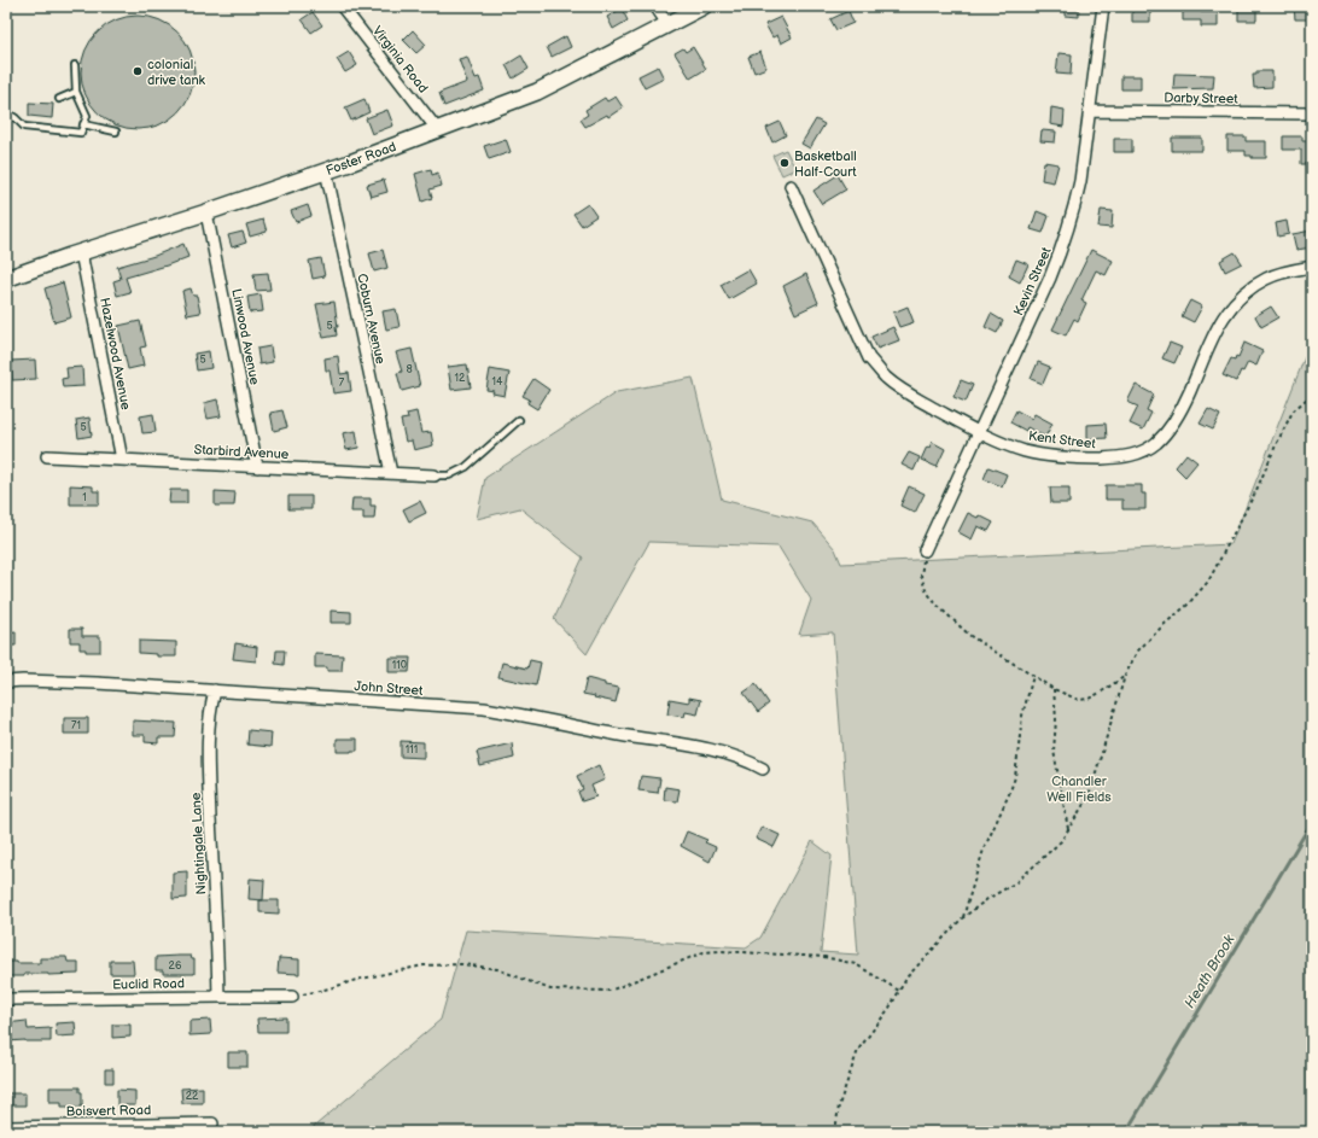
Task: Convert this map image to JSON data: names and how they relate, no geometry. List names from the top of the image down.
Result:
{
  "streets": {
    "street": [
      "Virginia Road",
      "Darby Street",
      "Foster Road",
      "Kevin Street",
      "Coburn Avenue",
      "Linwood Avenue",
      "Hazelwood Avenue",
      "Kent Street",
      "Starbird Avenue",
      "John Street",
      "Nightingale Lane",
      "Euclid Road",
      "Boisvert Road"
    ]
  },
  "crossings": [
    ["Virginia Road", "Foster Road"],
    ["Darby Street", "Kevin Street"],
    ["Foster Road", "Coburn Avenue"],
    ["Foster Road", "Linwood Avenue"],
    ["Foster Road", "Hazelwood Avenue"],
    ["Kevin Street", "Kent Street"],
    ["Coburn Avenue", "Starbird Avenue"],
    ["Linwood Avenue", "Starbird Avenue"],
    ["Hazelwood Avenue", "Starbird Avenue"],
    ["John Street", "Nightingale Lane"],
    ["Nightingale Lane", "Euclid Road"]
  ],
  "water": ["Heath Brook"],
  "parks": ["Chandler Well Fields"],
  "places": ["colonial drive tank", "Basketball Half-Court"],
  "house_numbers": [
    "5",
    "5",
    "8",
    "12",
    "14",
    "7",
    "5",
    "1",
    "110",
    "71",
    "111",
    "26",
    "22"
  ]
}
